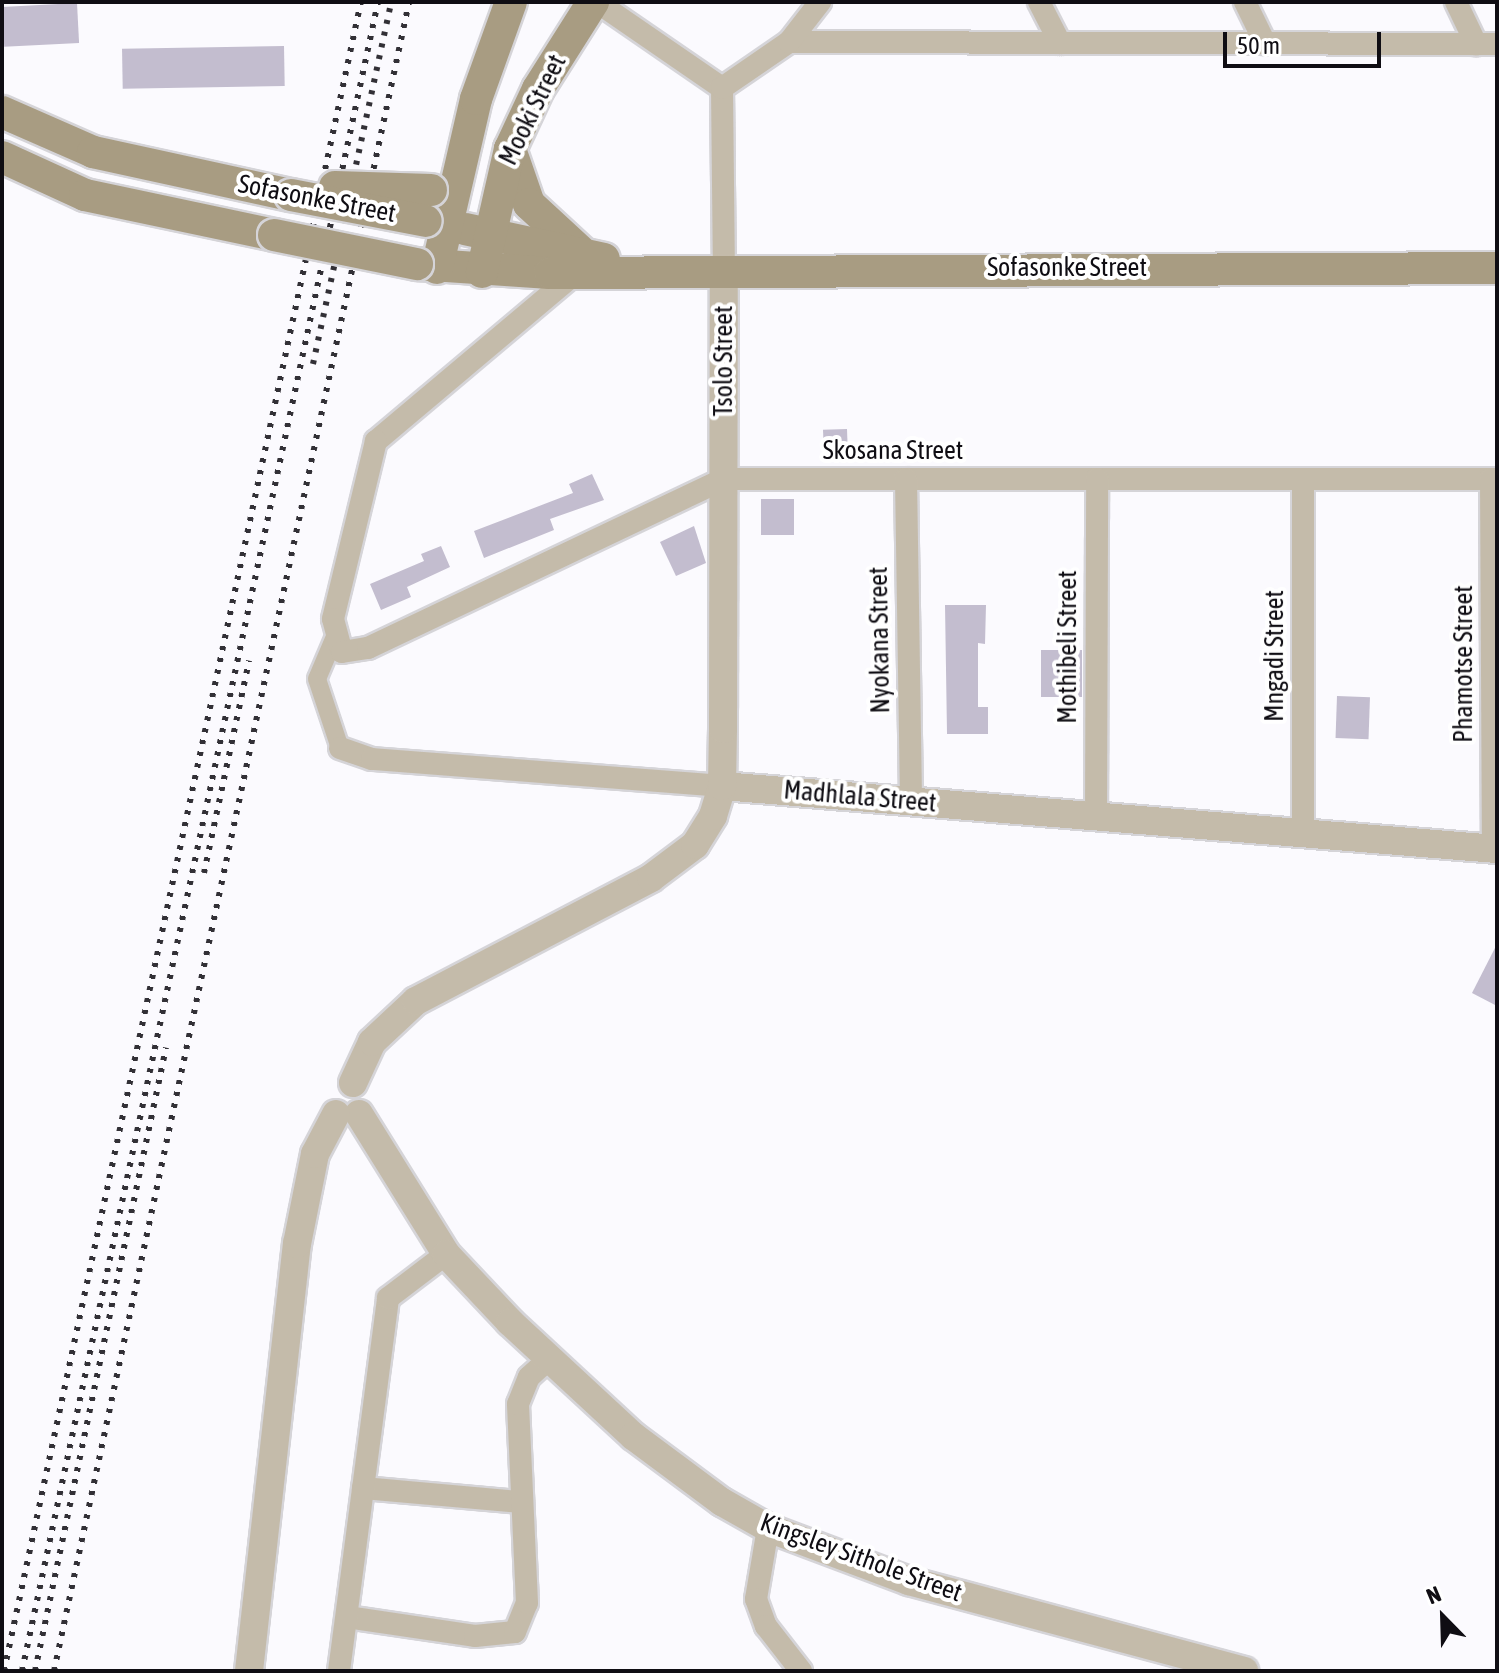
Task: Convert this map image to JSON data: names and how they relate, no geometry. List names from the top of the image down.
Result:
{
  "streets": {
    "main road": ["Mooki Street", "Sofasonke Street"],
    "street": [
      "Tsolo Street",
      "Skosana Street",
      "Nyokana Street",
      "Mothibeli Street",
      "Mngadi Street",
      "Phamotse Street",
      "Madhlala Street",
      "Kingsley Sithole Street"
    ]
  },
  "crossings": [
    ["Mooki Street", "Sofasonke Street"],
    ["Sofasonke Street", "Tsolo Street"],
    ["Tsolo Street", "Skosana Street"],
    ["Tsolo Street", "Madhlala Street"],
    ["Skosana Street", "Nyokana Street"],
    ["Skosana Street", "Mothibeli Street"],
    ["Skosana Street", "Mngadi Street"],
    ["Skosana Street", "Phamotse Street"],
    ["Skosana Street", "Madhlala Street"],
    ["Nyokana Street", "Madhlala Street"],
    ["Mothibeli Street", "Madhlala Street"],
    ["Mngadi Street", "Madhlala Street"],
    ["Phamotse Street", "Madhlala Street"]
  ],
  "scale_bar": "50 m",
  "north": "top left"
}
